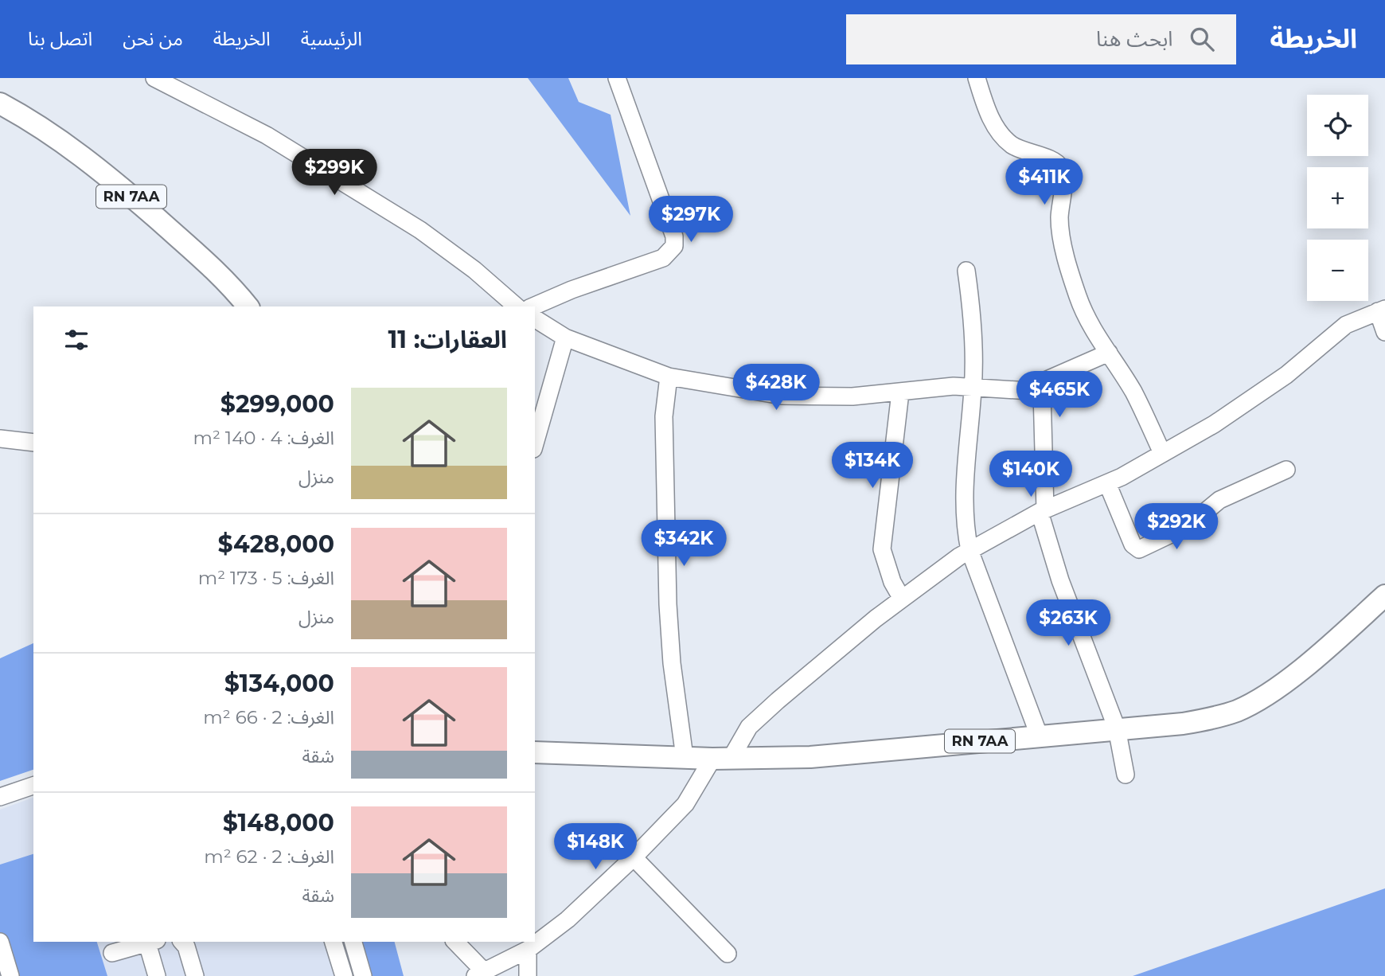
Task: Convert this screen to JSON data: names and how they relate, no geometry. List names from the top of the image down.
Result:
{
  "streets": {
    "main road": ["RN 7AA"]
  },
  "page": {
    "header": "الخريطة",
    "search": "ابحث هنا",
    "nav": [
      "الرئيسية",
      "الخريطة",
      "من نحن",
      "اتصل بنا"
    ],
    "map_buttons": ["+", "−"],
    "price": [
      "$299K",
      "$411K",
      "$297K",
      "$428K",
      "$465K",
      "$134K",
      "$140K",
      "$292K",
      "$342K",
      "$263K",
      "$148K"
    ],
    "heading": "العقارات: 11",
    "list": [
      {
        "name": "$299,000",
        "note": "الغرف: 4 · 140 m² · منزل"
      },
      {
        "name": "$428,000",
        "note": "الغرف: 5 · 173 m² · منزل"
      },
      {
        "name": "$134,000",
        "note": "الغرف: 2 · 66 m² · شقة"
      },
      {
        "name": "$148,000",
        "note": "الغرف: 2 · 62 m² · شقة"
      }
    ]
  }
}
